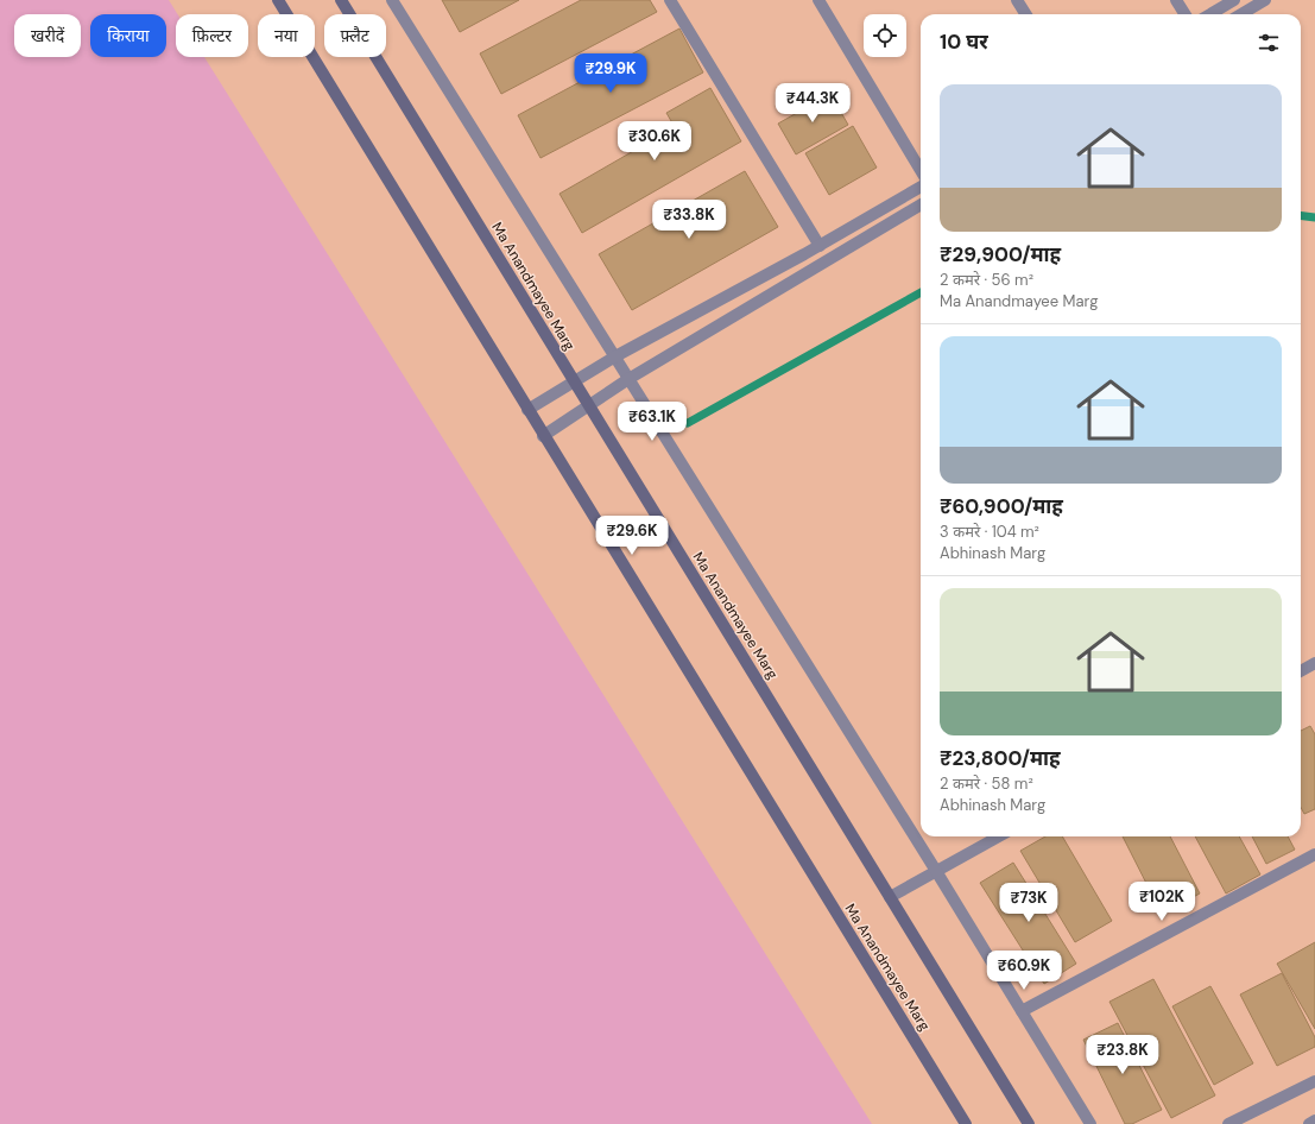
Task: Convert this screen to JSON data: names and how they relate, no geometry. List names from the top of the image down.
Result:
{
  "streets": {
    "main road": ["Ma Anandmayee Marg"]
  },
  "page": {
    "chip": [
      "खरीदें",
      "किराया",
      "फ़िल्टर",
      "नया",
      "फ़्लैट"
    ],
    "heading": "10 घर",
    "price": [
      "₹29.9K",
      "₹44.3K",
      "₹30.6K",
      "₹33.8K",
      "₹63.1K",
      "₹29.6K",
      "₹102K",
      "₹73K",
      "₹60.9K",
      "₹23.8K"
    ],
    "list": [
      {
        "name": "₹29,900/माह",
        "note": "2 कमरे · 56 m² · Ma Anandmayee Marg"
      },
      {
        "name": "₹60,900/माह",
        "note": "3 कमरे · 104 m² · Abhinash Marg"
      },
      {
        "name": "₹23,800/माह",
        "note": "2 कमरे · 58 m² · Abhinash Marg"
      }
    ]
  }
}
